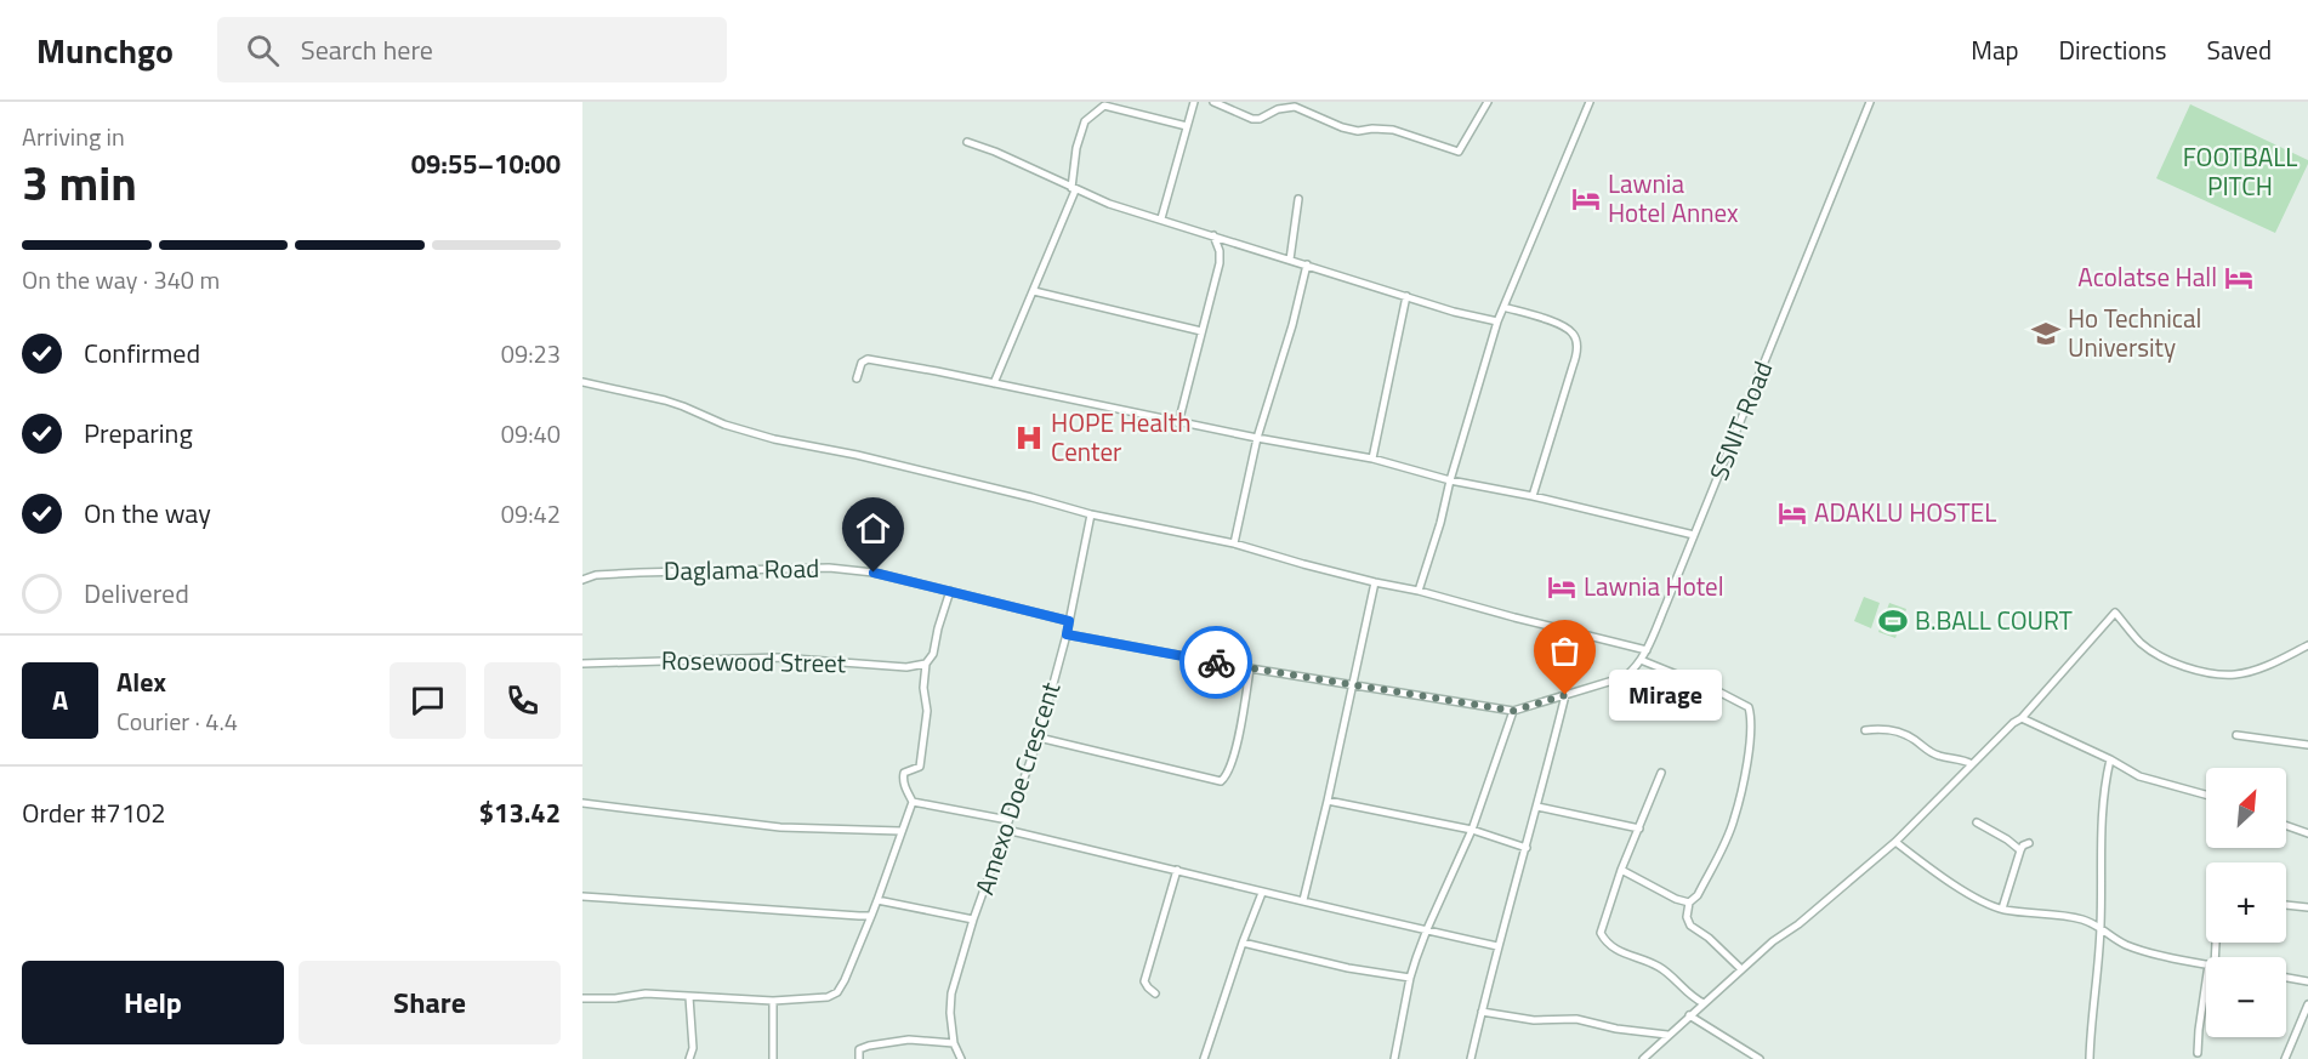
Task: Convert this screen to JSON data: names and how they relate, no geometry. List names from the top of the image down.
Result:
{
  "streets": {
    "street": [
      "SSNIT Road",
      "Daglama Road",
      "Rosewood Street",
      "Amexo Doe Crescent"
    ]
  },
  "crossings": [
    ["Daglama Road", "Amexo Doe Crescent"]
  ],
  "parks": ["FOOTBALL PITCH"],
  "places": {
    "hotel": [
      "Lawnia Hotel Annex",
      "Acolatse Hall",
      "ADAKLU HOSTEL",
      "Lawnia Hotel"
    ],
    "school or university": ["Ho Technical University"],
    "hospital": ["HOPE Health Center"],
    "sports": ["B.BALL COURT"],
    "other": ["Mirage"]
  },
  "north": "top right",
  "page": {
    "header": "Munchgo",
    "search": "Search here",
    "nav": ["Map", "Directions", "Saved"],
    "heading": ["3 min", "Arriving in", "09:55–10:00"],
    "panel": [
      "Alex",
      "Courier · 4.4",
      "Order #7102",
      "$13.42"
    ],
    "bar": "On the way · 340 m",
    "list": [
      ["Confirmed", "09:23"],
      ["Preparing", "09:40"],
      ["On the way", "09:42"],
      "Delivered"
    ],
    "round": "A",
    "bubble": "Mirage",
    "map_buttons": ["+", "−"],
    "buttons": ["Help", "Share"]
  }
}
